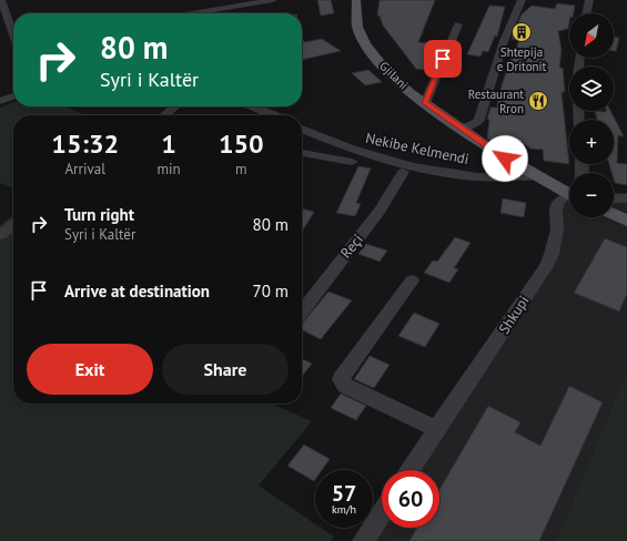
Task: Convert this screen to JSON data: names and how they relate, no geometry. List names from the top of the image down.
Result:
{
  "streets": {
    "main road": ["Gjilani"],
    "street": ["Nekibe Kelmendi", "Reçi", "Shkupi"]
  },
  "crossings": [
    ["Gjilani", "Nekibe Kelmendi"]
  ],
  "places": {
    "building": ["Shtepija e Dritonit"],
    "restaurant": ["Restaurant Rron"]
  },
  "north": "bottom left",
  "page": {
    "map_buttons": ["+", "−"],
    "turn": ["80 m", "Syri i Kaltër"],
    "eta": [
      "15:32",
      "Arrival",
      "1",
      "min",
      "150",
      "m"
    ],
    "list": [
      {
        "name": "Turn right",
        "note": "Syri i Kaltër",
        "value": "80 m"
      },
      {
        "name": "Arrive at destination",
        "value": "70 m"
      }
    ],
    "buttons": ["Exit", "Share"],
    "speed": "57 km/h",
    "limit": "60"
  }
}
